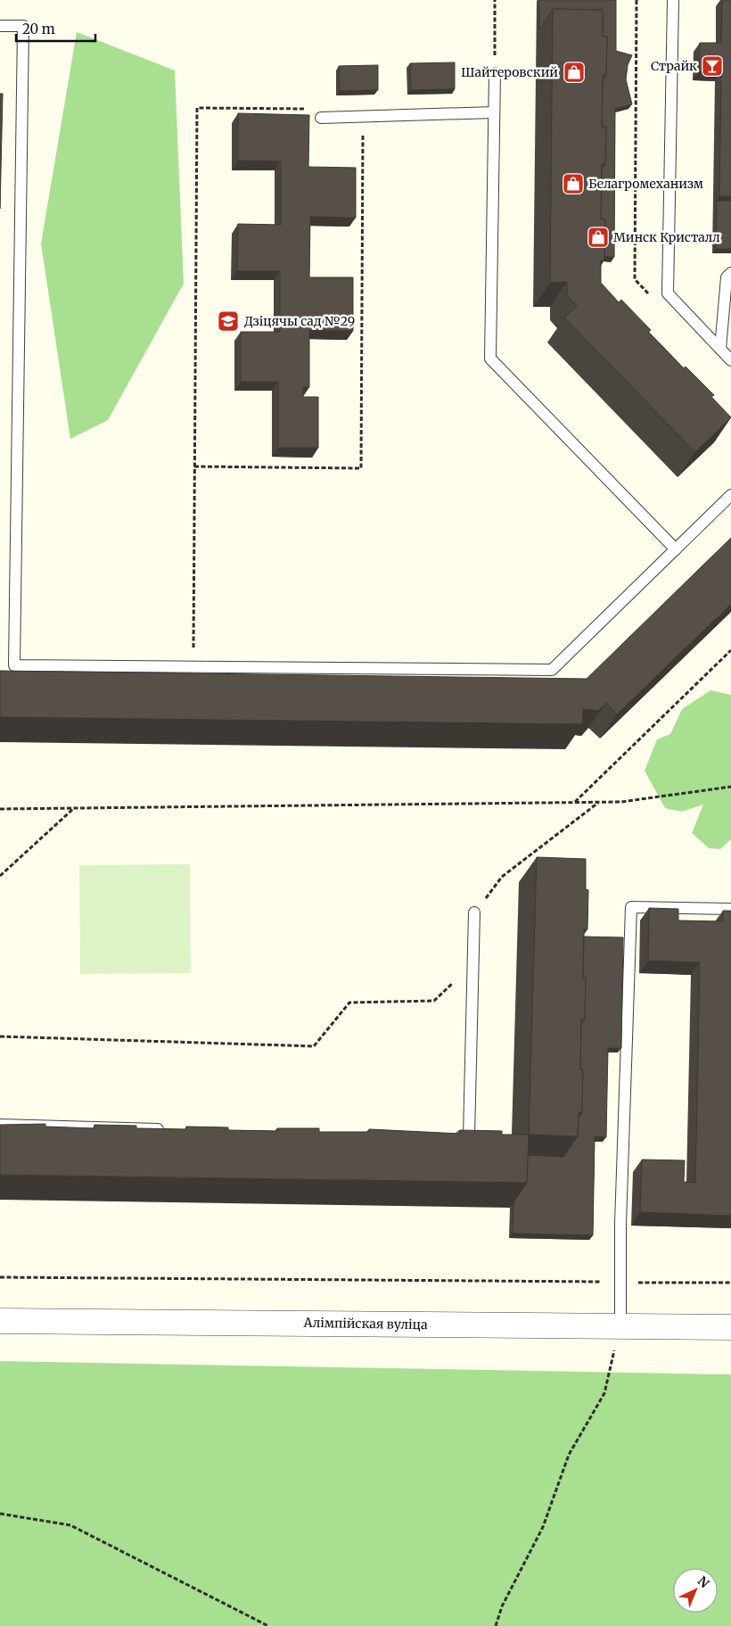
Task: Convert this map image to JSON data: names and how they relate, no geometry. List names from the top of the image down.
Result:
{
  "streets": {
    "street": ["Алімпійская вуліца"]
  },
  "places": {
    "bar": ["Страйк"],
    "shop": ["Шайтеровский", "Белагромеханизм", "Минск Кристалл"],
    "school or university": ["Дзіцячы сад №29"]
  },
  "scale_bar": "20 m",
  "north": "top right"
}
